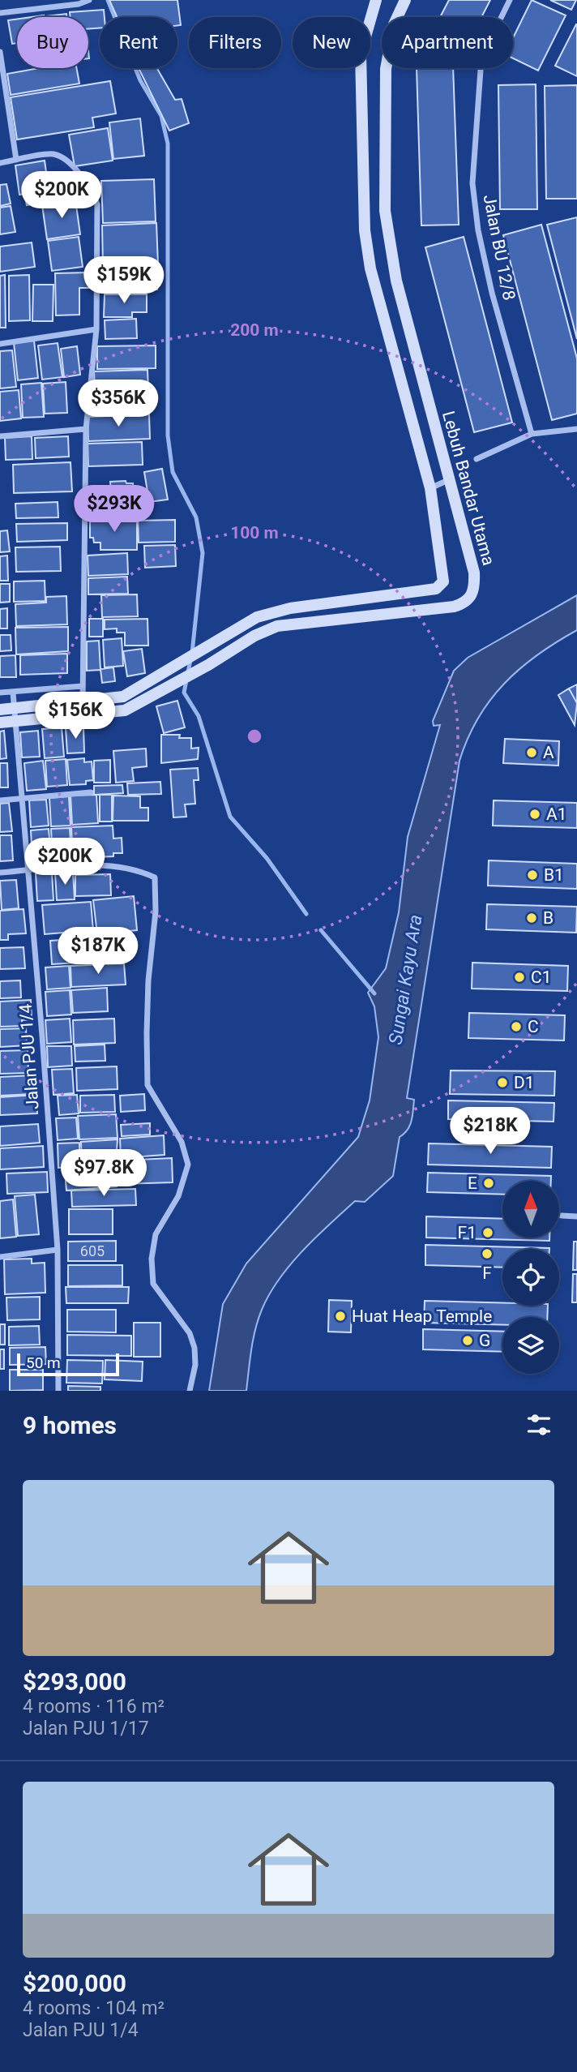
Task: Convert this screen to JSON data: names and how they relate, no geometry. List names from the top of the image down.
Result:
{
  "streets": {
    "main road": ["Lebuh Bandar Utama"],
    "street": ["Jalan BU 12/8", "Jalan PJU 1/4"]
  },
  "crossings": [
    ["Lebuh Bandar Utama", "Jalan PJU 1/4"]
  ],
  "water": ["Sungai Kayu Ara"],
  "places": [
    "A",
    "A1",
    "B1",
    "B",
    "C1",
    "C",
    "D1",
    "E",
    "F1",
    "F",
    "Huat Heap Temple",
    "G"
  ],
  "house_numbers": ["605"],
  "scale_bar": "50 m",
  "north": "top",
  "page": {
    "chip": [
      "Buy",
      "Rent",
      "Filters",
      "New",
      "Apartment"
    ],
    "price": [
      "$200K",
      "$159K",
      "$356K",
      "$293K",
      "$156K",
      "$200K",
      "$187K",
      "$218K",
      "$97.8K"
    ],
    "scale": "50 m",
    "heading": "9 homes",
    "list": [
      {
        "name": "$293,000",
        "note": "4 rooms · 116 m² · Jalan PJU 1/17"
      },
      {
        "name": "$200,000",
        "note": "4 rooms · 104 m² · Jalan PJU 1/4"
      }
    ]
  },
  "rings": ["200 m", "100 m"]
}
